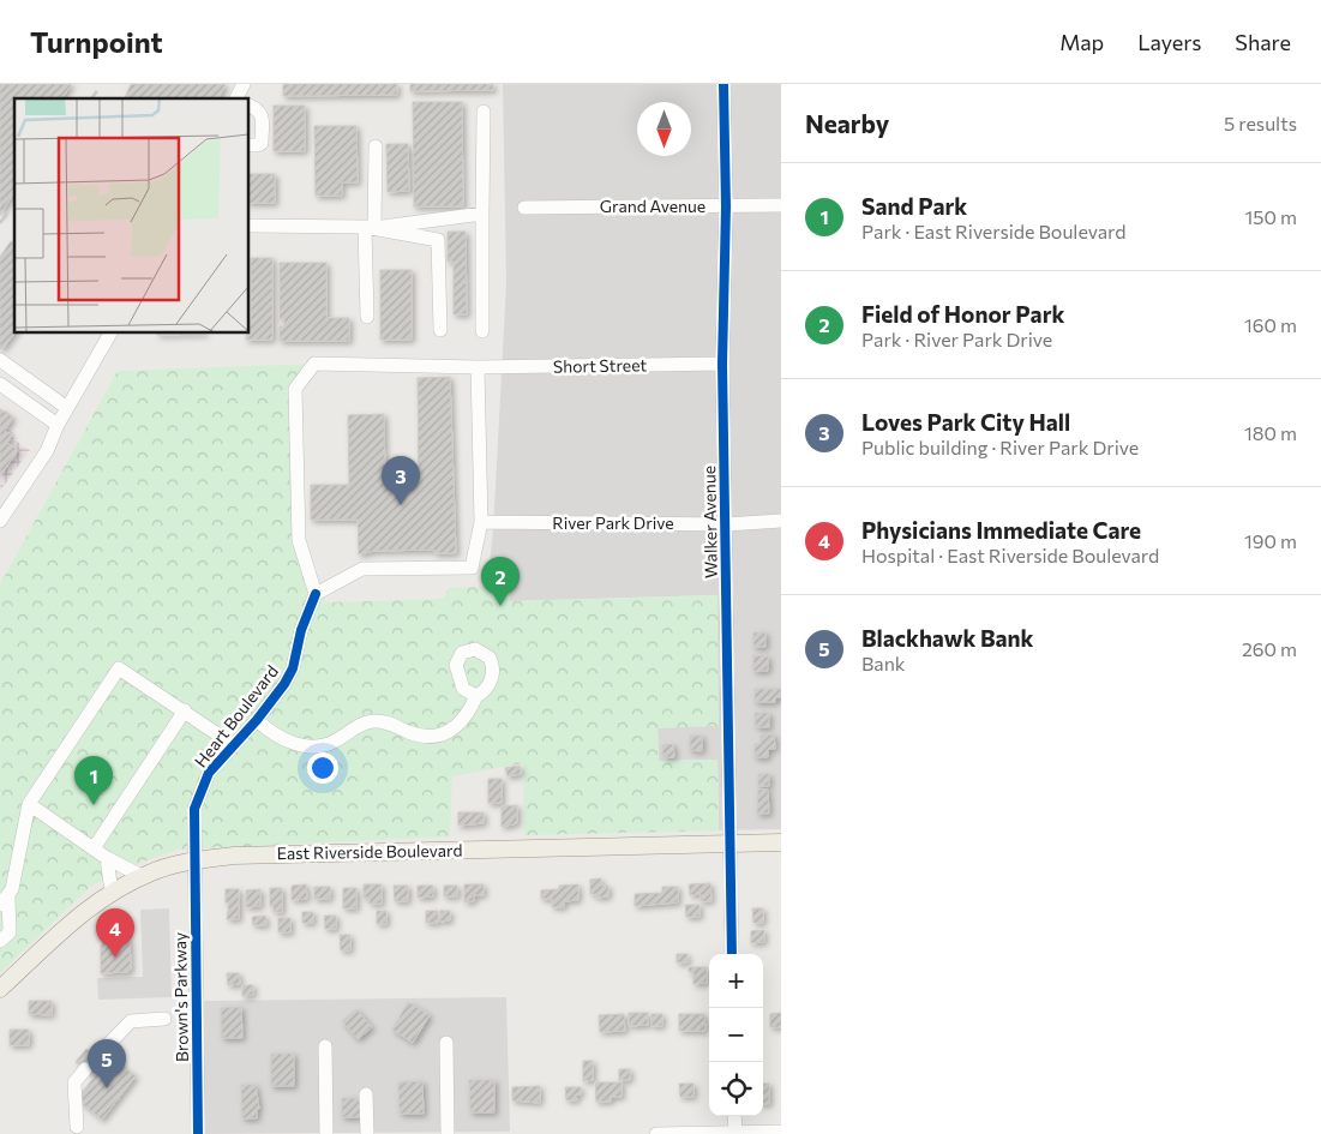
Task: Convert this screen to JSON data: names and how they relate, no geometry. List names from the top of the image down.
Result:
{
  "streets": {
    "main road": ["East Riverside Boulevard"],
    "street": [
      "Grand Avenue",
      "Short Street",
      "Walker Avenue",
      "River Park Drive",
      "Heart Boulevard",
      "Brown's Parkway"
    ]
  },
  "crossings": [
    ["Grand Avenue", "Walker Avenue"],
    ["Short Street", "Walker Avenue"],
    ["Walker Avenue", "River Park Drive"],
    ["Walker Avenue", "East Riverside Boulevard"],
    ["Heart Boulevard", "East Riverside Boulevard"],
    ["Heart Boulevard", "Brown's Parkway"],
    ["East Riverside Boulevard", "Brown's Parkway"]
  ],
  "north": "bottom",
  "page": {
    "header": "Turnpoint",
    "nav": ["Map", "Layers", "Share"],
    "heading": ["Nearby", "5 results"],
    "list": [
      {
        "mark": "1",
        "name": "Sand Park",
        "note": "Park · East Riverside Boulevard",
        "value": "150 m"
      },
      {
        "mark": "2",
        "name": "Field of Honor Park",
        "note": "Park · River Park Drive",
        "value": "160 m"
      },
      {
        "mark": "3",
        "name": "Loves Park City Hall",
        "note": "Public building · River Park Drive",
        "value": "180 m"
      },
      {
        "mark": "4",
        "name": "Physicians Immediate Care",
        "note": "Hospital · East Riverside Boulevard",
        "value": "190 m"
      },
      {
        "mark": "5",
        "name": "Blackhawk Bank",
        "note": "Bank",
        "value": "260 m"
      }
    ],
    "pins": [
      "3",
      "2",
      "1",
      "4",
      "5"
    ],
    "map_buttons": ["+", "−"]
  }
}
